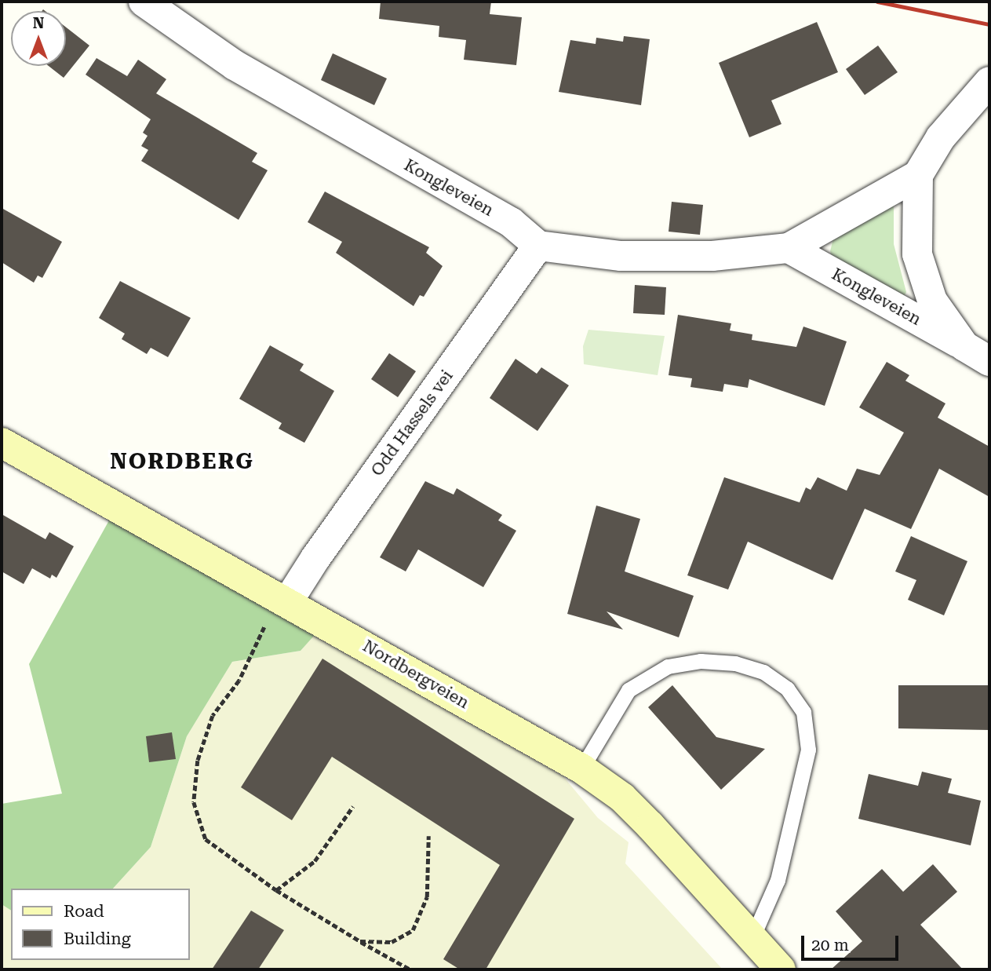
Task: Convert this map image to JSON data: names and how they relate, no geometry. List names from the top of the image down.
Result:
{
  "streets": {
    "street": ["Kongleveien", "Odd Hassels vei", "Nordbergveien"]
  },
  "crossings": [
    ["Kongleveien", "Odd Hassels vei"],
    ["Odd Hassels vei", "Nordbergveien"]
  ],
  "districts": ["NORDBERG"],
  "legend": ["Road", "Building"],
  "scale_bar": "20 m",
  "north": "top"
}
